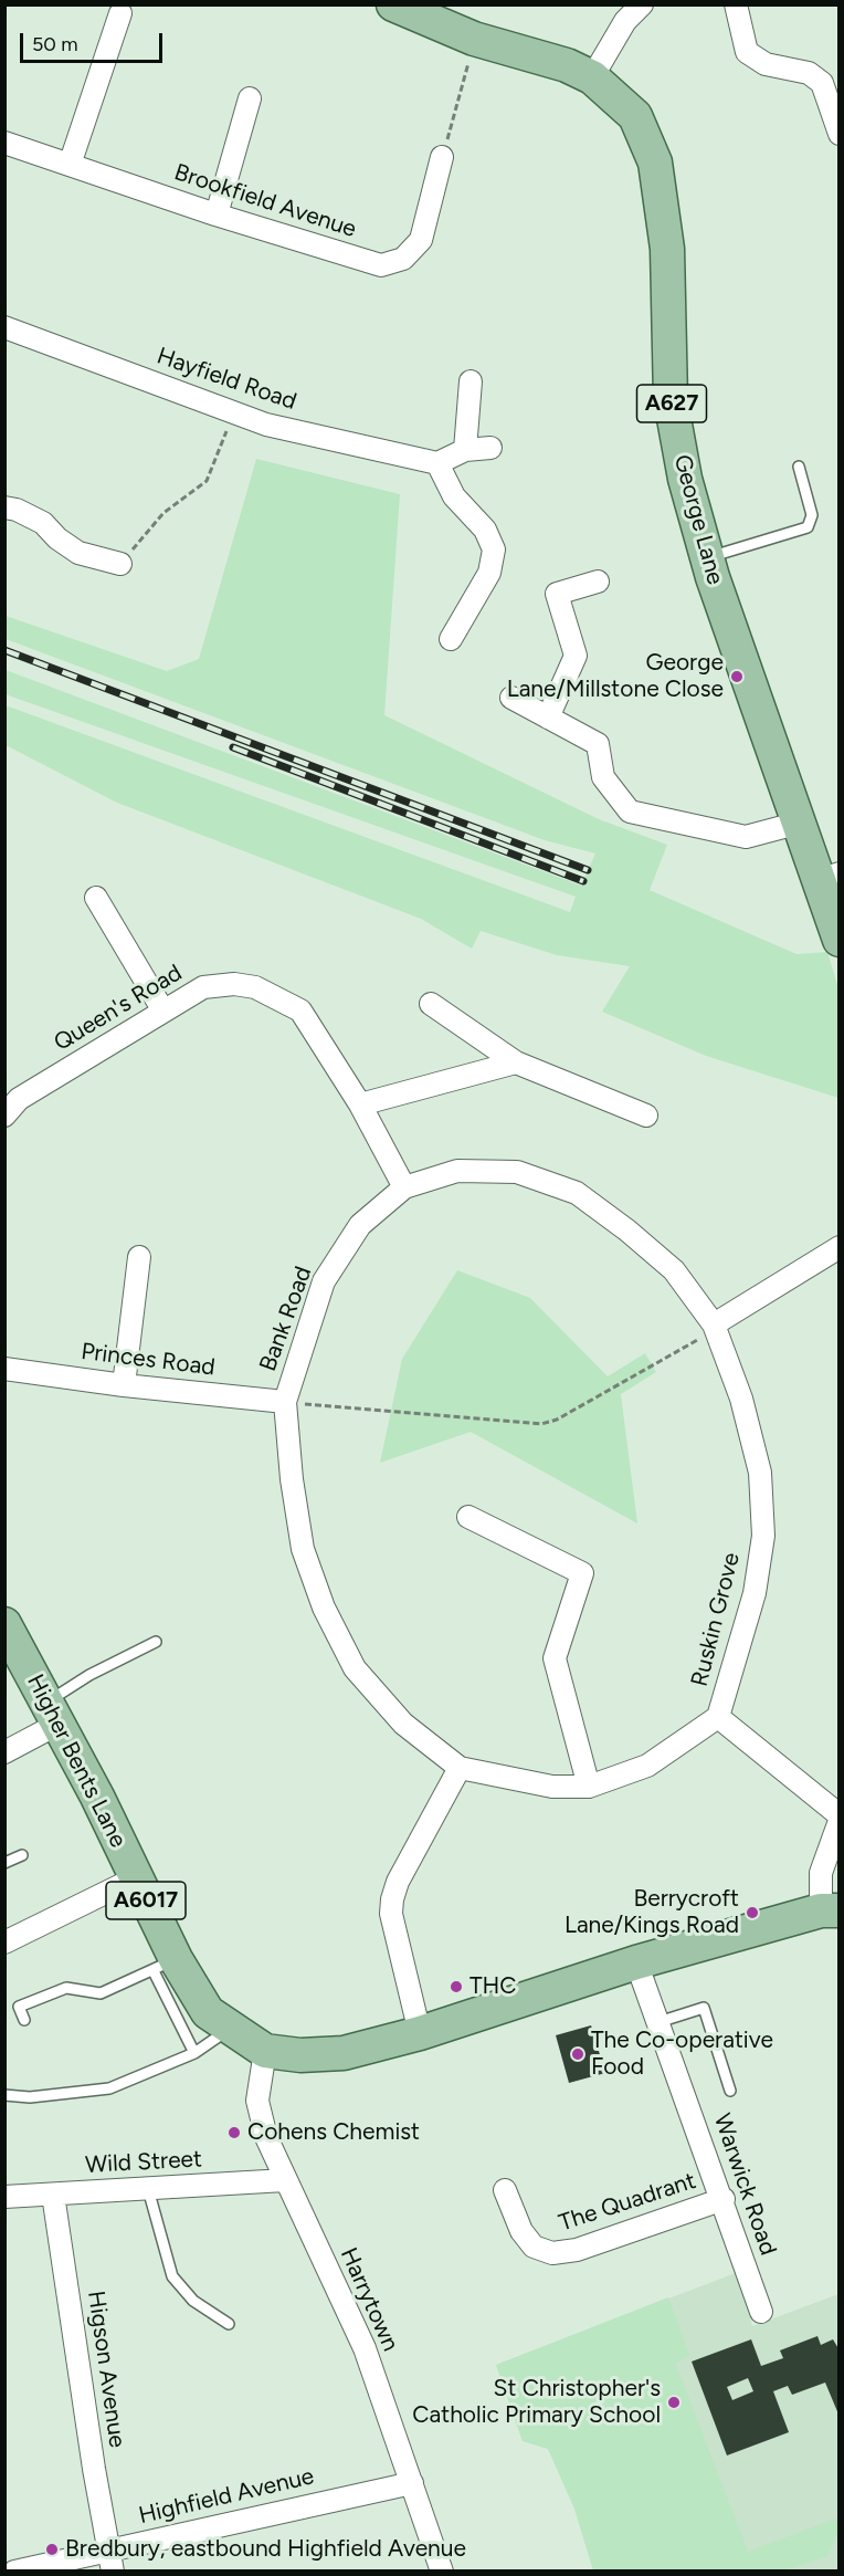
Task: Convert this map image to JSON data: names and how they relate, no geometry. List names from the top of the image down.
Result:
{
  "streets": {
    "main road": [
      "A627",
      "George Lane",
      "Higher Bents Lane",
      "A6017"
    ],
    "street": [
      "Brookfield Avenue",
      "Hayfield Road",
      "Queen's Road",
      "Bank Road",
      "Princes Road",
      "Ruskin Grove",
      "Wild Street",
      "Warwick Road",
      "The Quadrant",
      "Harrytown",
      "Higson Avenue",
      "Highfield Avenue"
    ]
  },
  "crossings": [
    ["Queen's Road", "Bank Road"],
    ["Bank Road", "Princes Road"],
    ["Bank Road", "Ruskin Grove"],
    ["Higher Bents Lane", "A6017"],
    ["Higher Bents Lane", "Harrytown"],
    ["A6017", "Warwick Road"],
    ["A6017", "Harrytown"],
    ["Wild Street", "Harrytown"],
    ["Wild Street", "Higson Avenue"],
    ["Warwick Road", "The Quadrant"],
    ["Harrytown", "Highfield Avenue"],
    ["Higson Avenue", "Highfield Avenue"]
  ],
  "places": [
    "George Lane/Millstone Close",
    "Berrycroft Lane/Kings Road",
    "THC",
    "The Co-operative Food",
    "Cohens Chemist",
    "St Christopher's Catholic Primary School",
    "Bredbury, eastbound Highfield Avenue"
  ],
  "scale_bar": "50 m"
}
